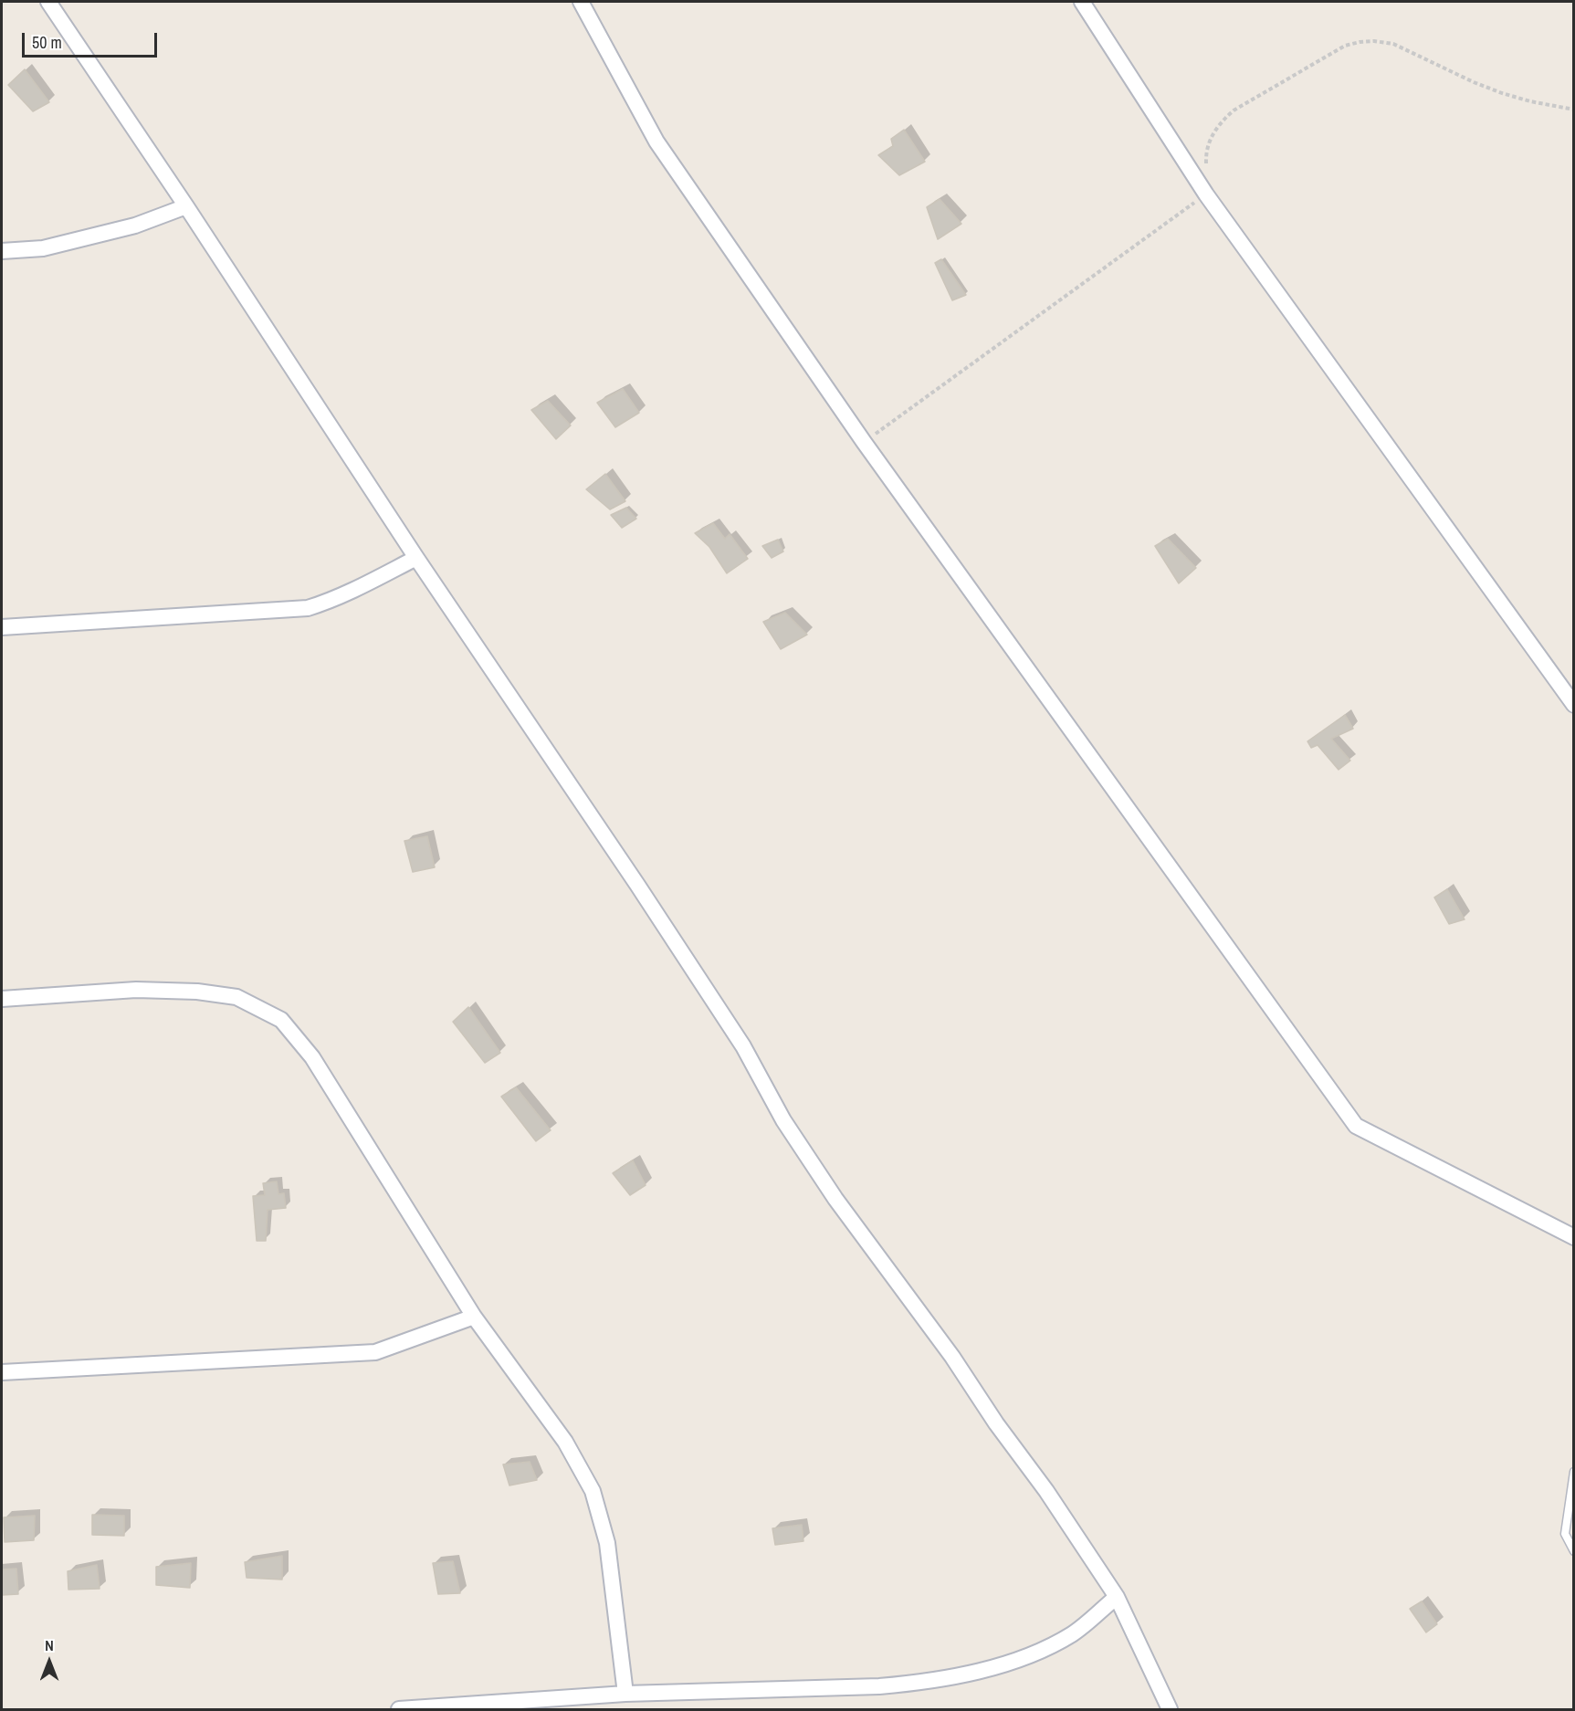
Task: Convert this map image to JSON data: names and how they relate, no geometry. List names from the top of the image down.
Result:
{
  "scale_bar": "50 m",
  "north": "top"
}
